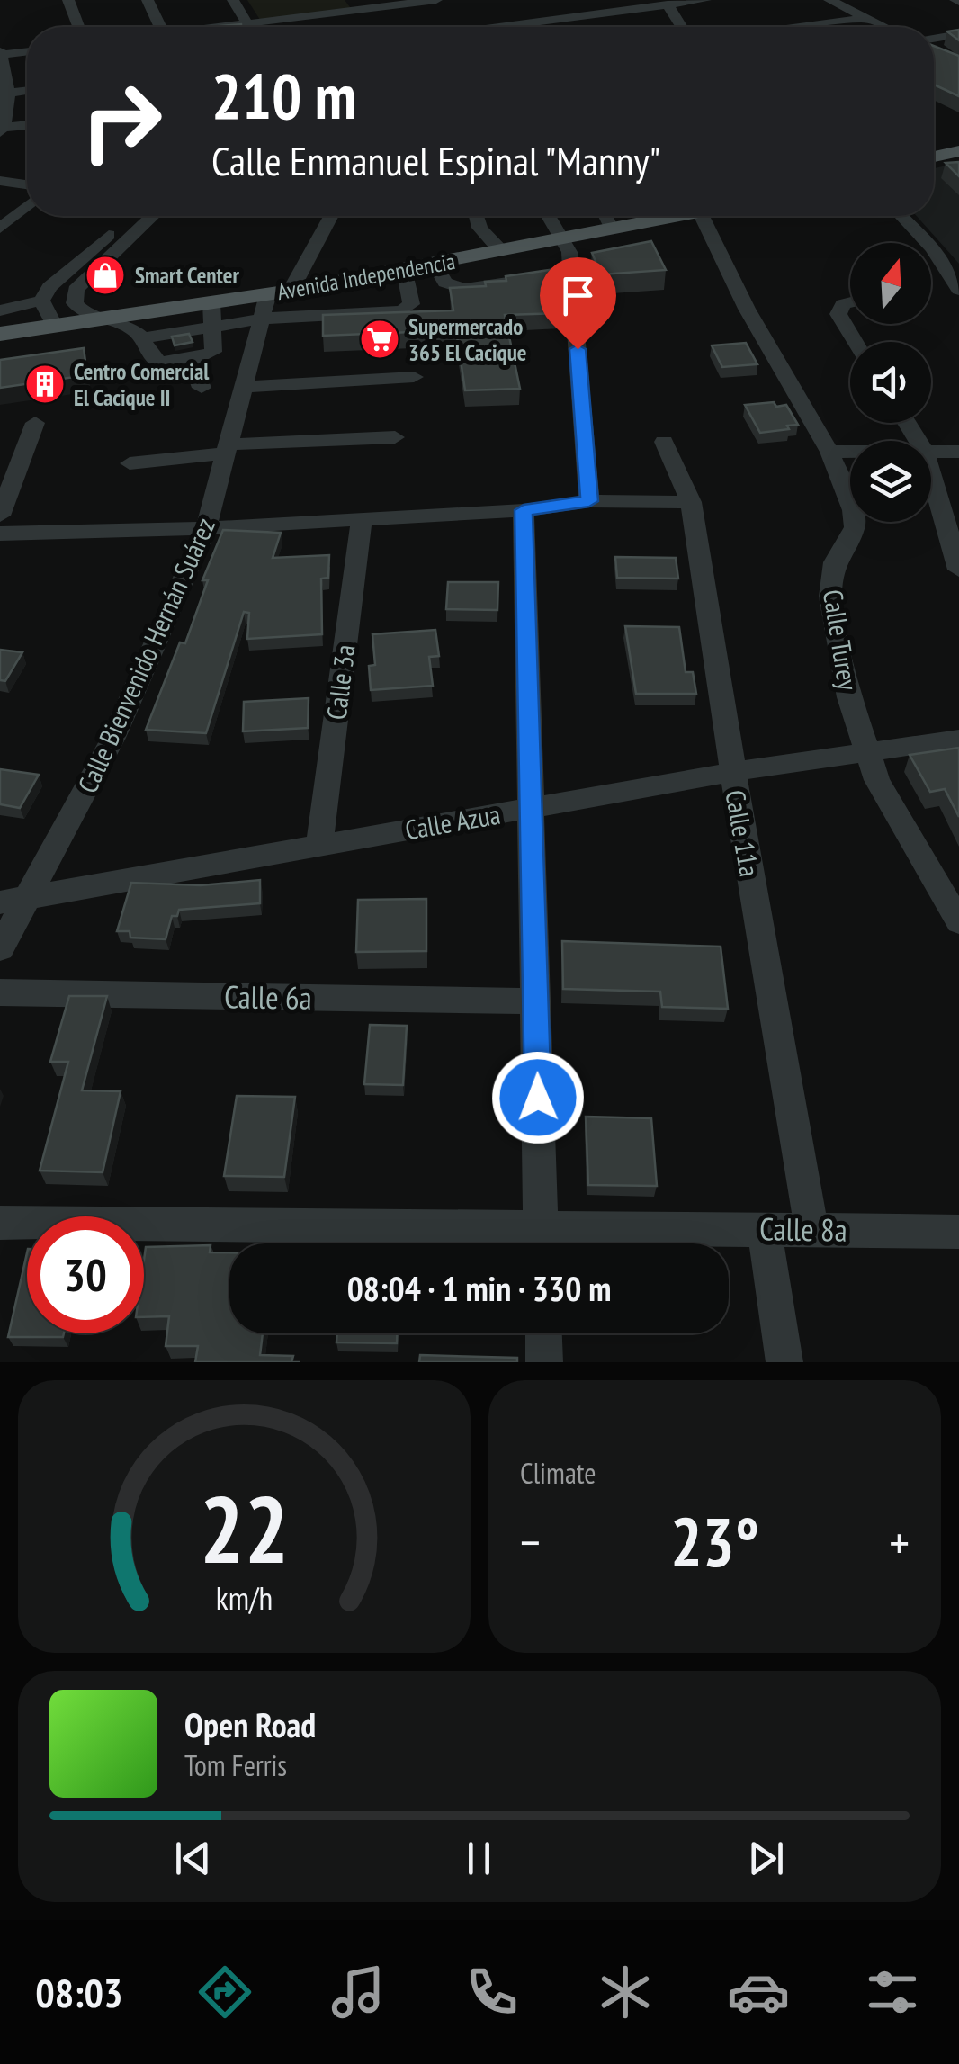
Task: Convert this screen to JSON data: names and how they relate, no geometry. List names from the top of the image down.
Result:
{
  "streets": {
    "main road": ["Avenida Independencia"],
    "street": [
      "Calle Turey",
      "Calle Bienvenido Hernán Suárez",
      "Calle 3a",
      "Calle Azua",
      "Calle 11a",
      "Calle 6a",
      "Calle 8a"
    ]
  },
  "crossings": [
    ["Avenida Independencia", "Calle Bienvenido Hernán Suárez"],
    ["Calle Turey", "Calle Azua"],
    ["Calle Bienvenido Hernán Suárez", "Calle Azua"],
    ["Calle 3a", "Calle Azua"],
    ["Calle Azua", "Calle 11a"],
    ["Calle 11a", "Calle 8a"]
  ],
  "places": {
    "shop": ["Smart Center"],
    "supermarket": ["Supermercado 365 El Cacique"],
    "building": ["Centro Comercial El Cacique II"]
  },
  "north": "top",
  "page": {
    "turn": ["210 m", "Calle Enmanuel Espinal \"Manny\""],
    "limit": "30",
    "trip": "08:04 · 1 min · 330 m",
    "tile": "Climate",
    "heat": ["−", "23°", "+"],
    "song": ["Open Road", "Tom Ferris"],
    "tabs": "08:03",
    "gauge": ["22", "km/h"]
  }
}
